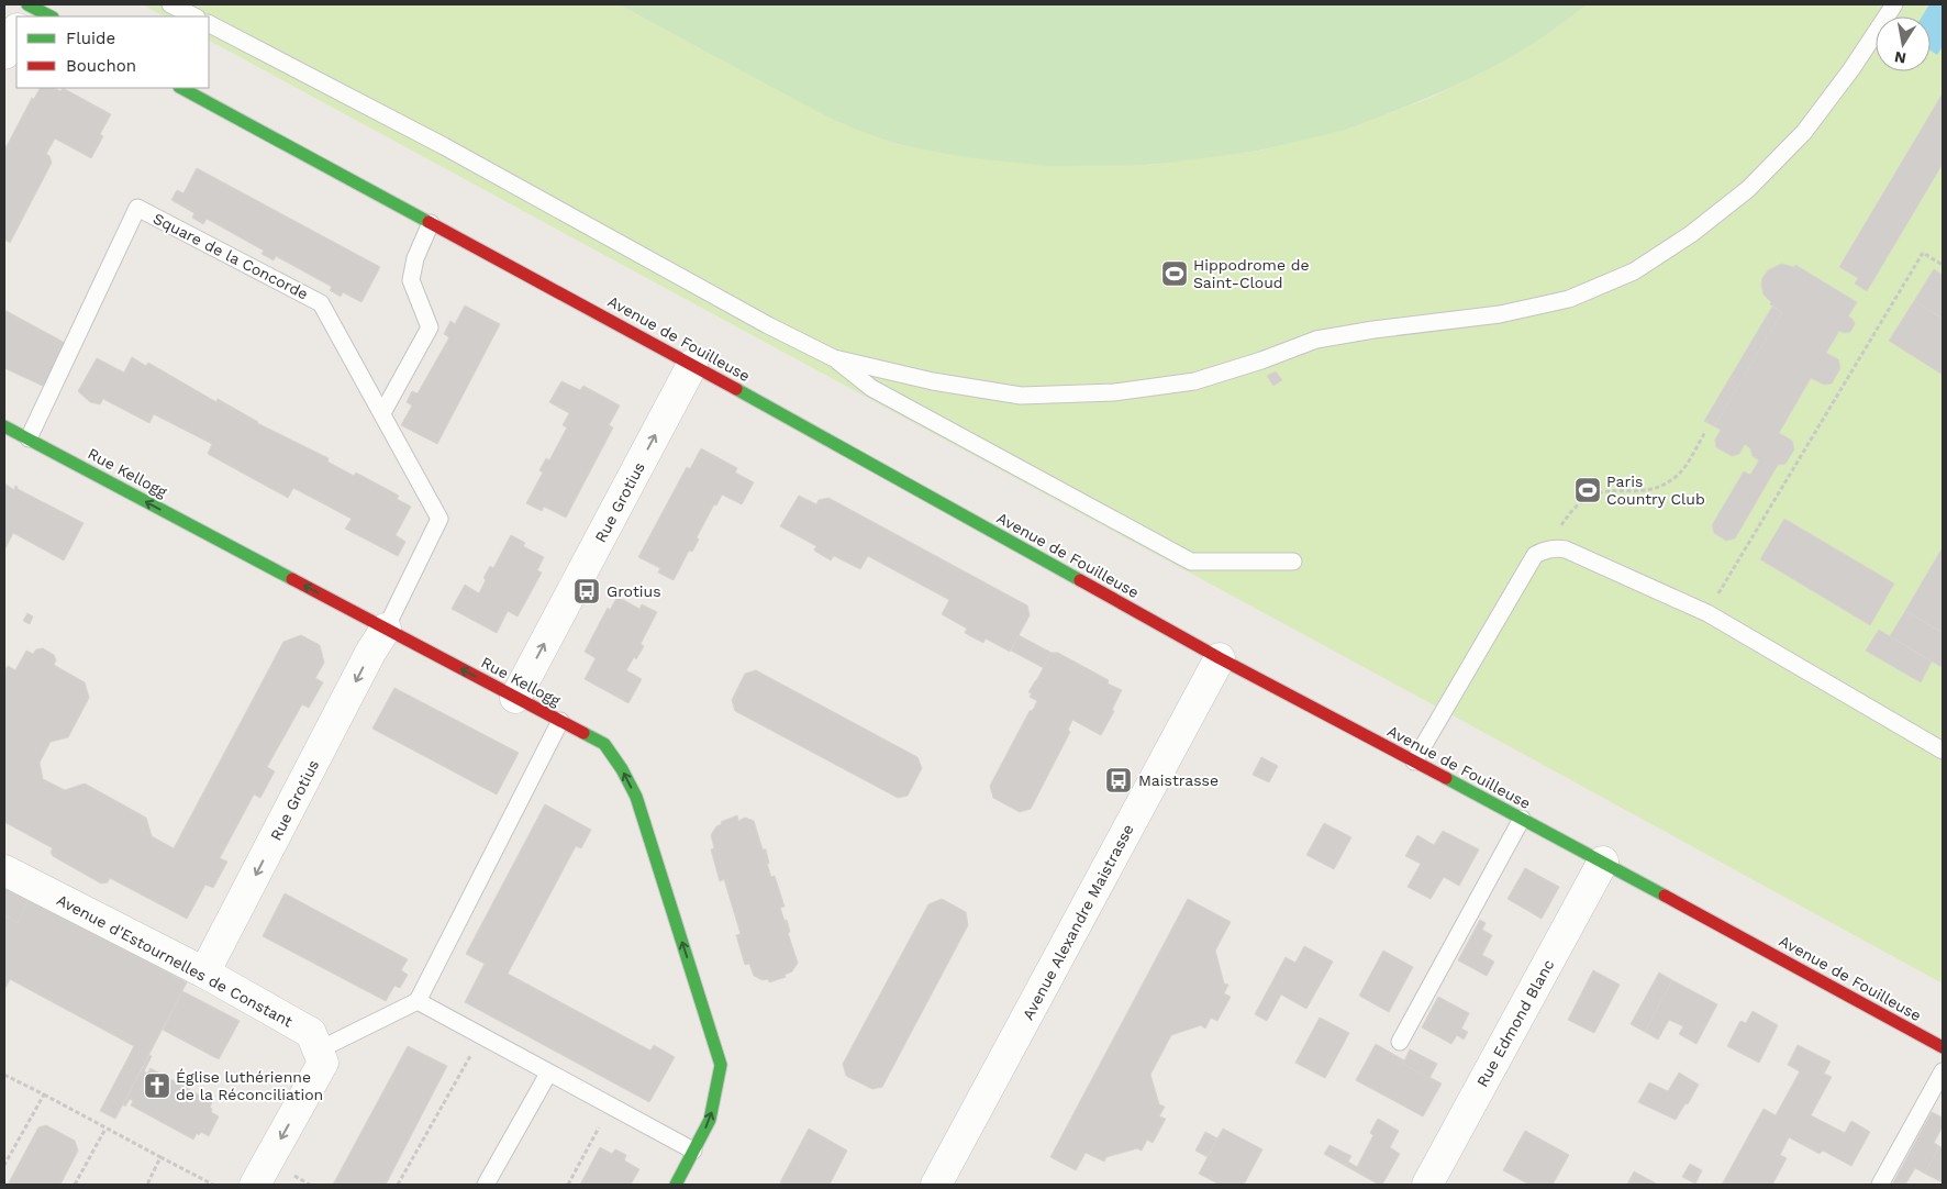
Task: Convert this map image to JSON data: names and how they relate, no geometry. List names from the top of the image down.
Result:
{
  "streets": {
    "street": [
      "Avenue de Fouilleuse",
      "Rue Kellogg",
      "Rue Grotius",
      "Avenue Alexandre Maistrasse",
      "Avenue d'Estournelles de Constant",
      "Rue Edmond Blanc"
    ],
    "lane": ["Square de la Concorde"]
  },
  "crossings": [
    ["Square de la Concorde", "Rue Kellogg"],
    ["Square de la Concorde", "Rue Grotius"],
    ["Avenue de Fouilleuse", "Rue Grotius"],
    ["Avenue de Fouilleuse", "Avenue Alexandre Maistrasse"],
    ["Avenue de Fouilleuse", "Rue Edmond Blanc"],
    ["Rue Kellogg", "Rue Grotius"],
    ["Rue Grotius", "Avenue d'Estournelles de Constant"]
  ],
  "one_way": ["Rue Kellogg"],
  "places": {
    "sports": ["Hippodrome de Saint-Cloud", "Paris Country Club"],
    "bus stop": ["Grotius", "Maistrasse"],
    "church": ["Église luthérienne de la Réconciliation"]
  },
  "legend": ["Fluide", "Bouchon"],
  "north": "bottom"
}
